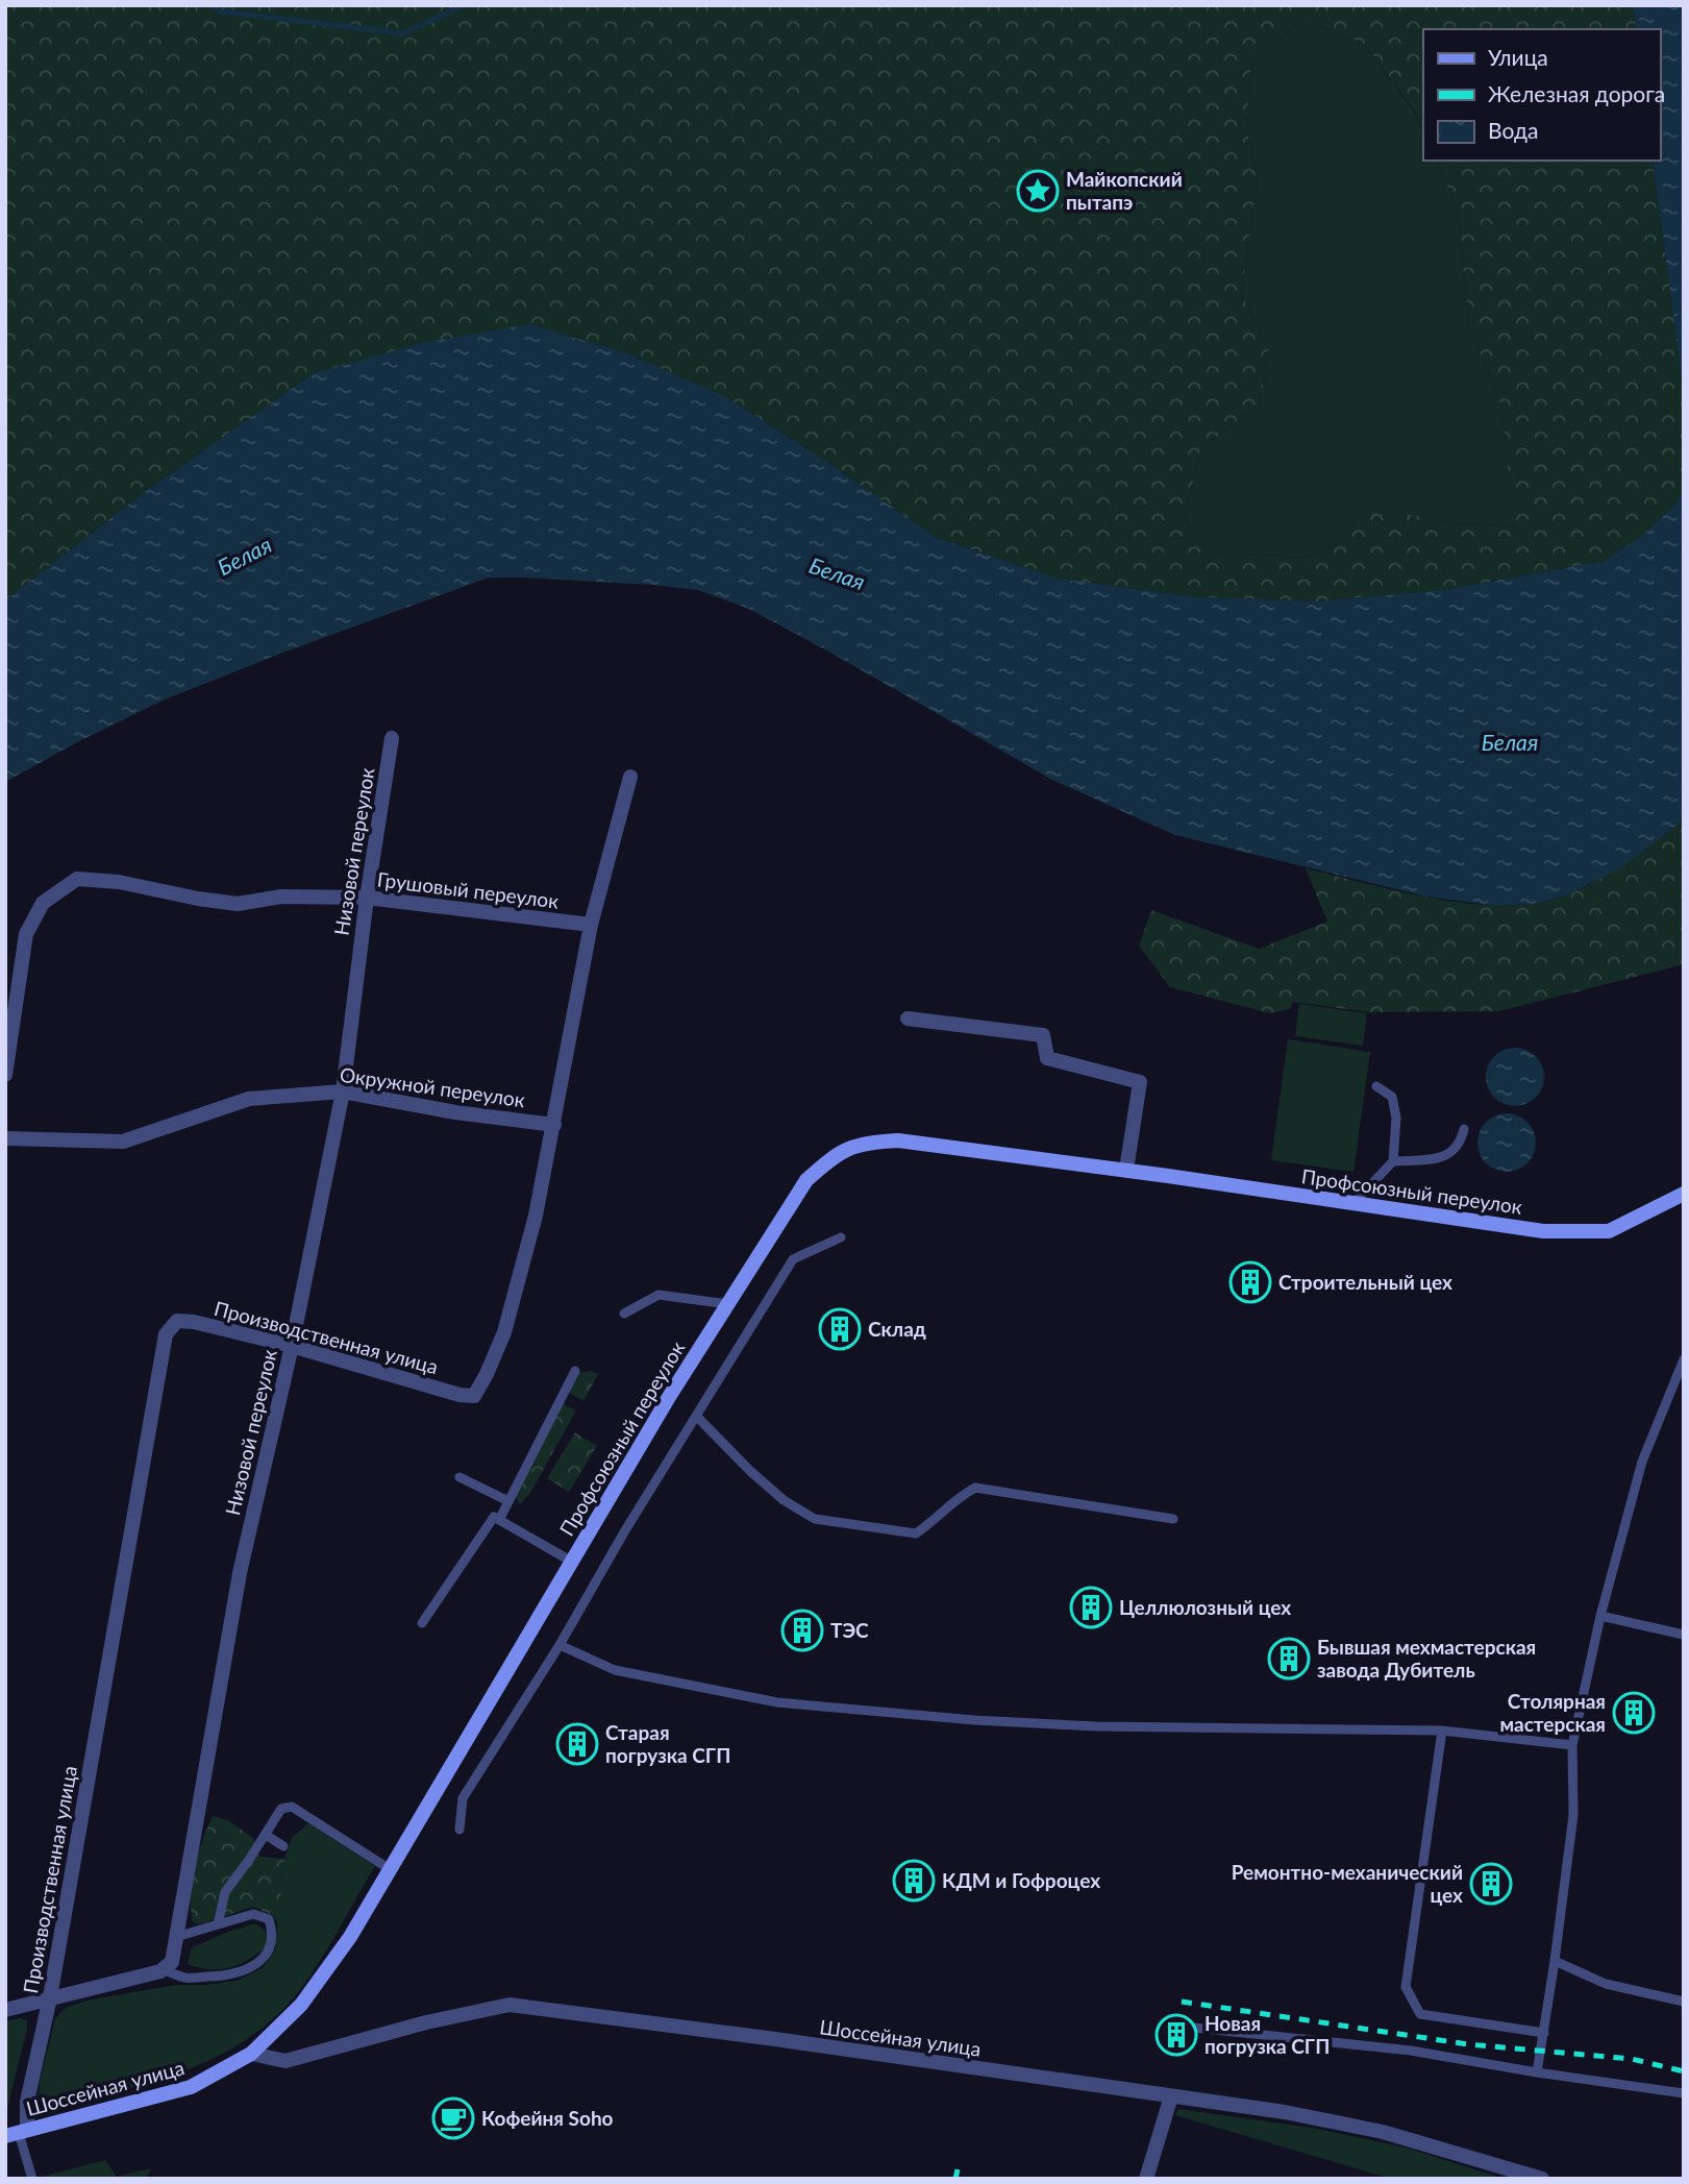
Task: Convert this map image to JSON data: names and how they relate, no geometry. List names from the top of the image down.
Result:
{
  "streets": {
    "main road": ["Профсоюзный переулок", "Шоссейная улица"],
    "street": [
      "Низовой переулок",
      "Грушовый переулок",
      "Окружной переулок",
      "Производственная улица"
    ]
  },
  "crossings": [
    ["Низовой переулок", "Грушовый переулок"],
    ["Низовой переулок", "Окружной переулок"],
    ["Низовой переулок", "Производственная улица"],
    ["Грушовый переулок", "Производственная улица"],
    ["Окружной переулок", "Производственная улица"],
    ["Профсоюзный переулок", "Шоссейная улица"],
    ["Производственная улица", "Шоссейная улица"]
  ],
  "water": ["Белая"],
  "places": {
    "place": ["Майкопский пытапэ"],
    "building": [
      "Строительный цех",
      "Склад",
      "Целлюлозный цех",
      "ТЭС",
      "Бывшая мехмастерская завода Дубитель",
      "Столярная мастерская",
      "Старая погрузка СГП",
      "КДМ и Гофроцех",
      "Ремонтно-механический цех",
      "Новая погрузка СГП"
    ],
    "cafe": ["Кофейня Soho"]
  },
  "legend": ["Улица", "Железная дорога", "Вода"]
}
